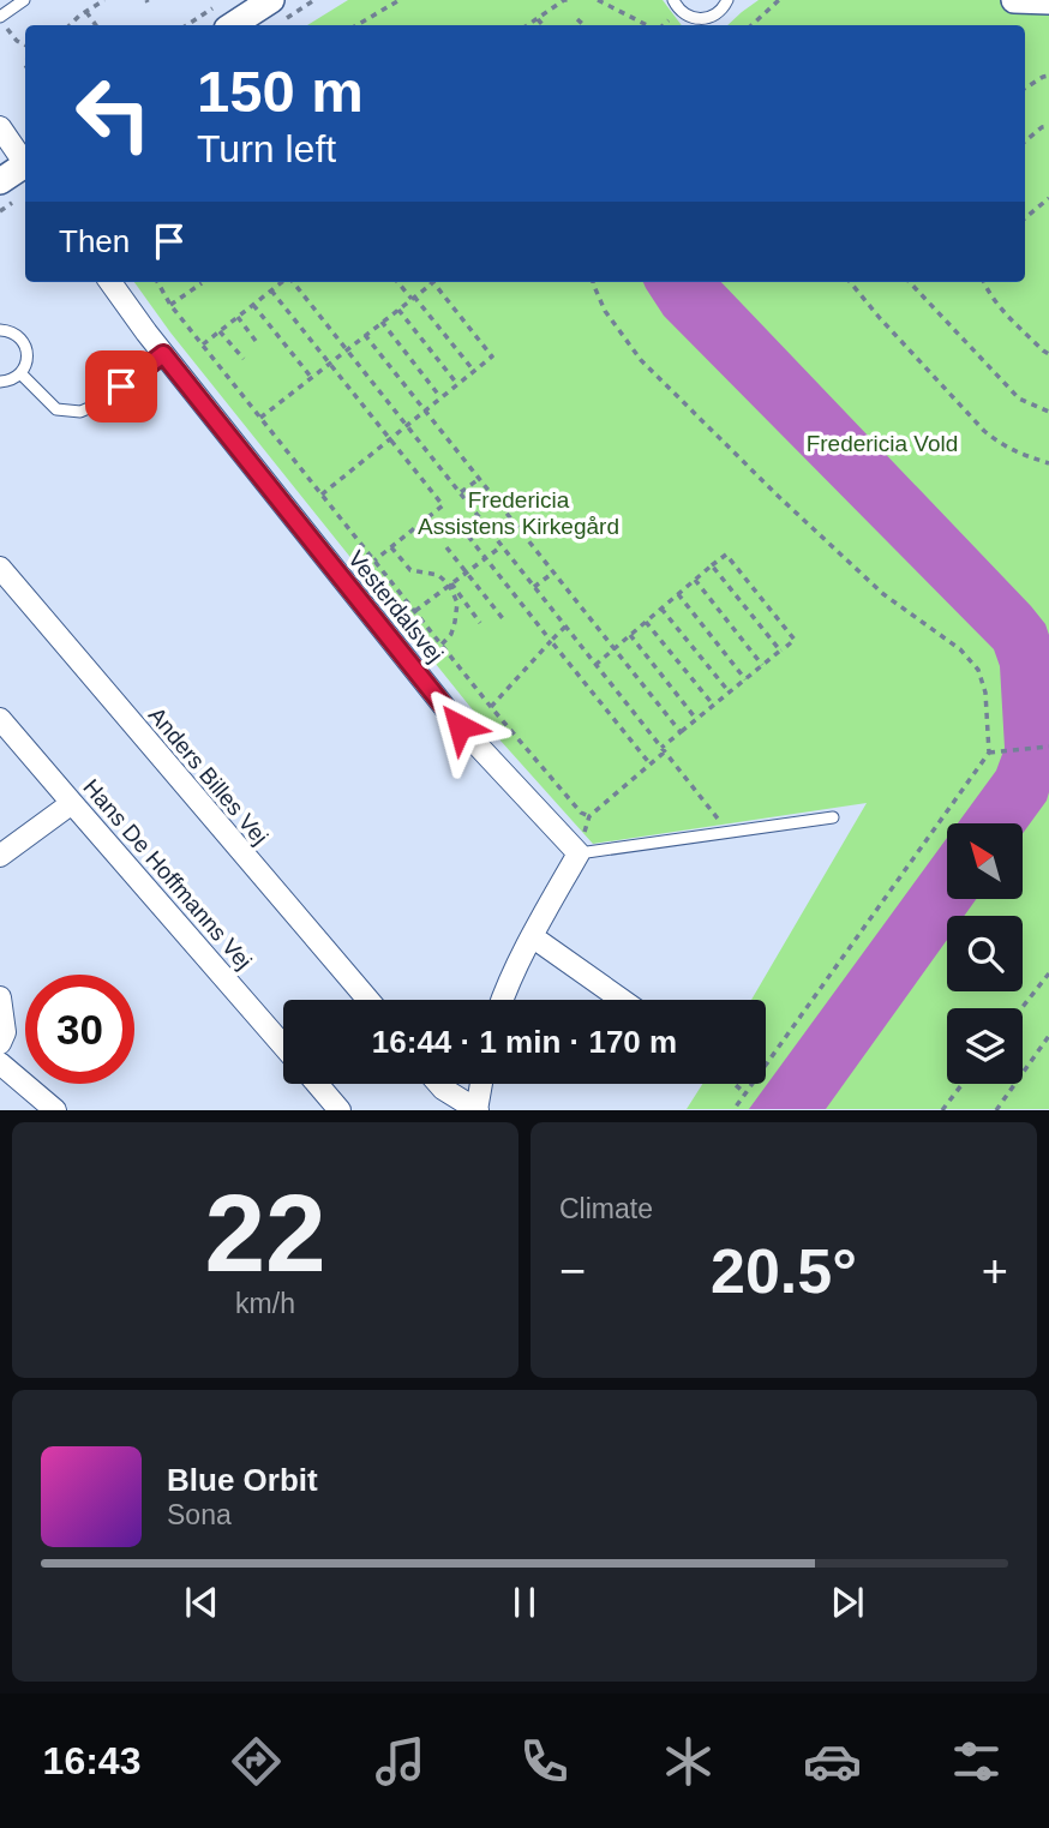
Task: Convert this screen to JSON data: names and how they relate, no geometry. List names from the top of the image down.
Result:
{
  "streets": {
    "street": ["Vesterdalsvej", "Anders Billes Vej", "Hans De Hoffmanns Vej"]
  },
  "parks": ["Fredericia Vold", "Fredericia Assistens Kirkegård"],
  "north": "top left",
  "page": {
    "turn": ["150 m", "Turn left"],
    "then": "Then",
    "limit": "30",
    "trip": "16:44 · 1 min · 170 m",
    "tile": [
      ["22", "km/h"],
      "Climate"
    ],
    "heat": ["−", "20.5°", "+"],
    "song": ["Blue Orbit", "Sona"],
    "tabs": "16:43"
  }
}
